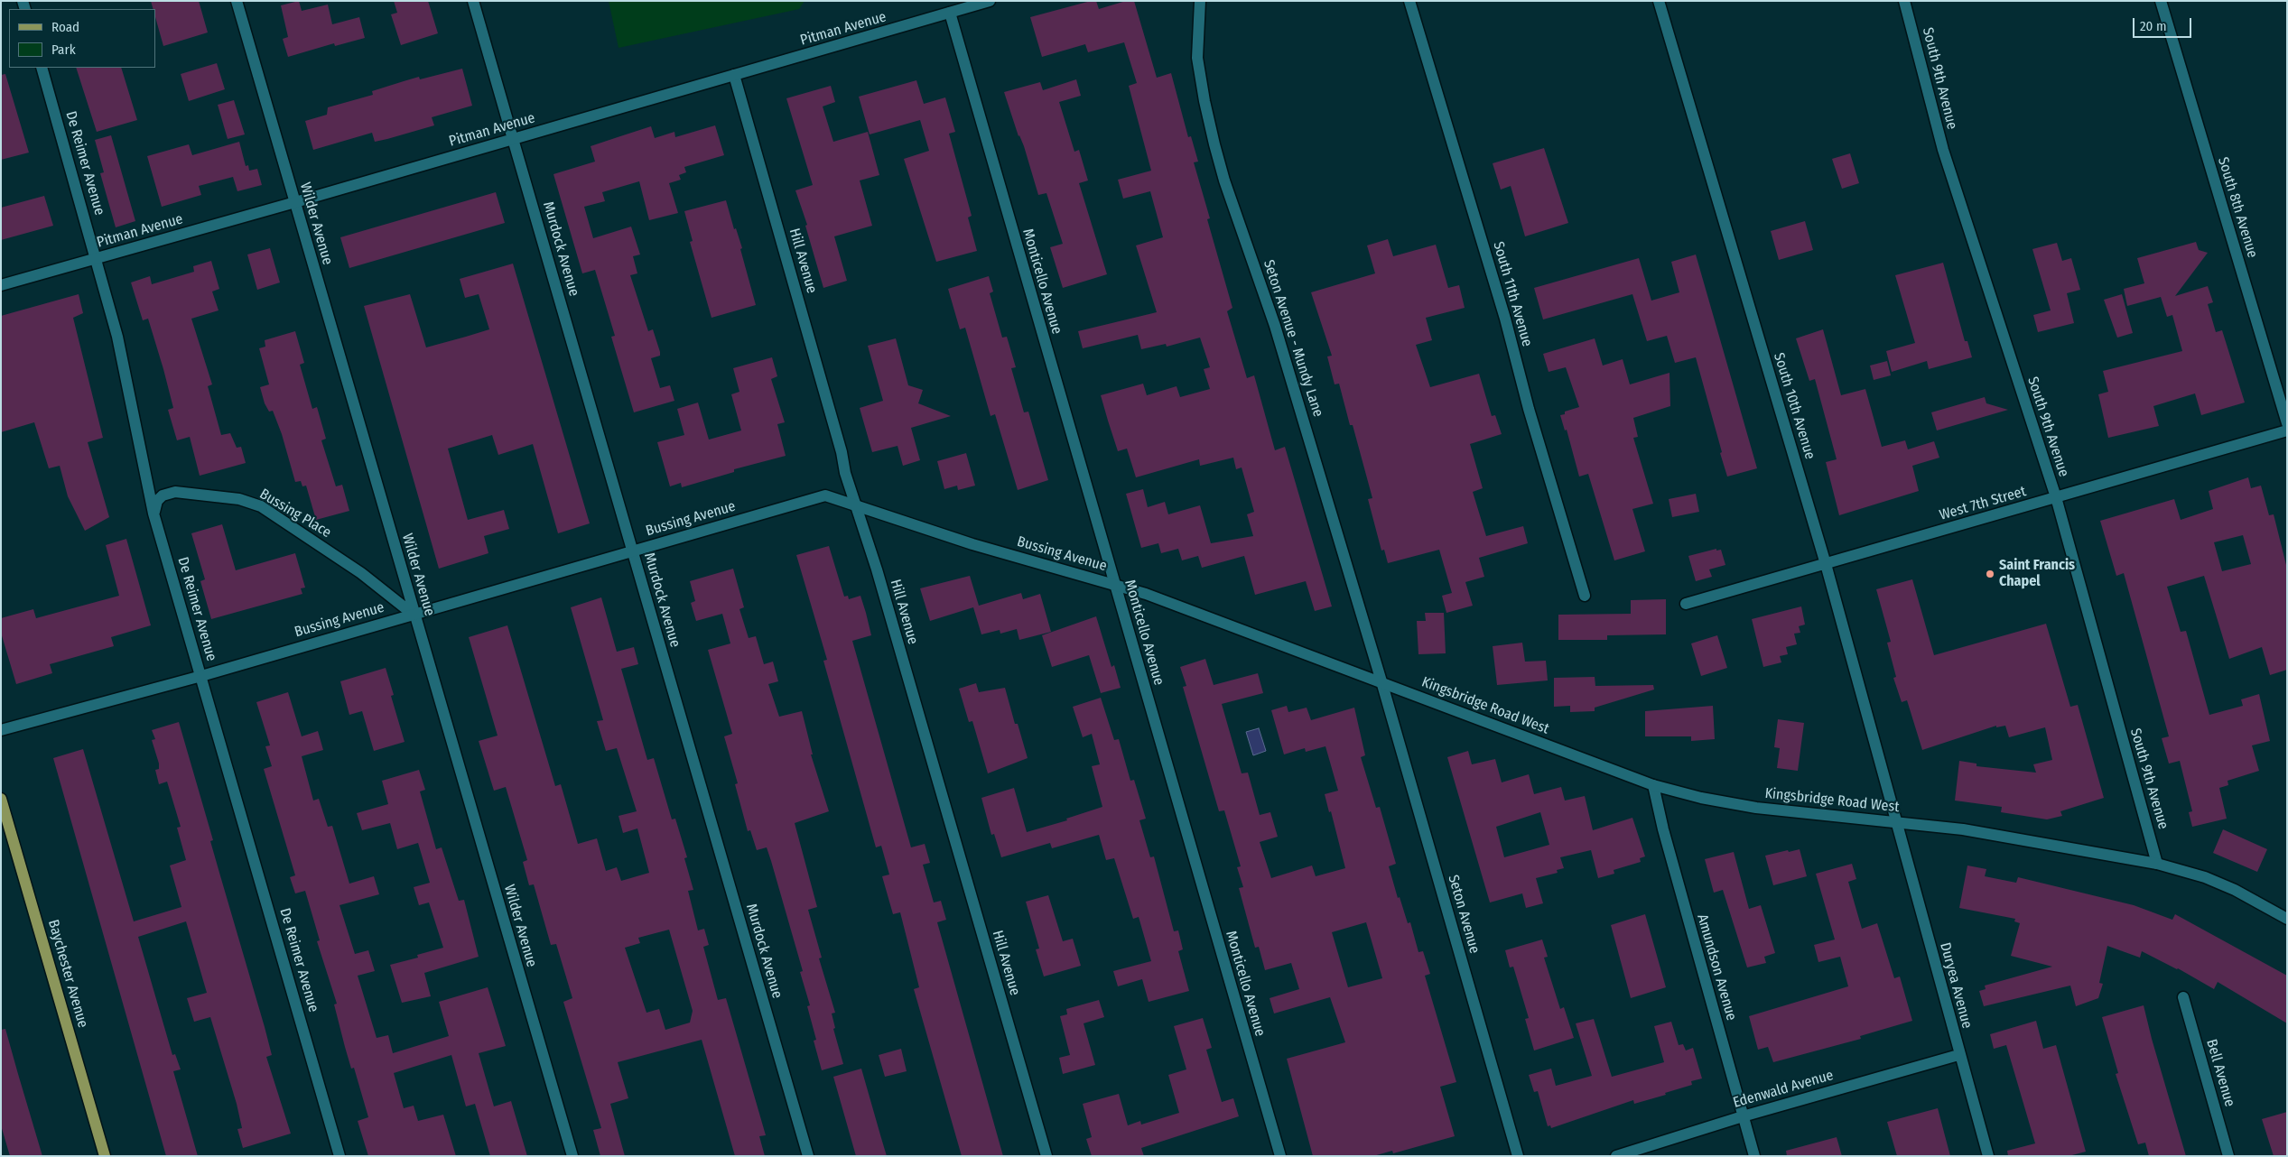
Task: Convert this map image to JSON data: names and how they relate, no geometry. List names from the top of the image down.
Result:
{
  "streets": {
    "main road": ["Baychester Avenue"],
    "street": [
      "Pitman Avenue",
      "South 9th Avenue",
      "De Reimer Avenue",
      "South 8th Avenue",
      "Wilder Avenue",
      "Murdock Avenue",
      "Hill Avenue",
      "Monticello Avenue",
      "South 11th Avenue",
      "Seton Avenue - Mundy Lane",
      "South 10th Avenue",
      "West 7th Street",
      "Bussing Place",
      "Bussing Avenue",
      "Kingsbridge Road West",
      "Seton Avenue",
      "Amundson Avenue",
      "Duryea Avenue",
      "Bell Avenue",
      "Edenwald Avenue"
    ]
  },
  "crossings": [
    ["Pitman Avenue", "De Reimer Avenue"],
    ["Pitman Avenue", "Wilder Avenue"],
    ["Pitman Avenue", "Murdock Avenue"],
    ["Pitman Avenue", "Hill Avenue"],
    ["Pitman Avenue", "Monticello Avenue"],
    ["South 9th Avenue", "West 7th Street"],
    ["South 9th Avenue", "Kingsbridge Road West"],
    ["De Reimer Avenue", "Bussing Place"],
    ["De Reimer Avenue", "Bussing Avenue"],
    ["Wilder Avenue", "Bussing Place"],
    ["Wilder Avenue", "Bussing Avenue"],
    ["Murdock Avenue", "Bussing Avenue"],
    ["Hill Avenue", "Bussing Avenue"],
    ["Monticello Avenue", "Bussing Avenue"],
    ["Seton Avenue - Mundy Lane", "Bussing Avenue"],
    ["Seton Avenue - Mundy Lane", "Kingsbridge Road West"],
    ["Seton Avenue - Mundy Lane", "Seton Avenue"],
    ["South 10th Avenue", "West 7th Street"],
    ["South 10th Avenue", "Kingsbridge Road West"],
    ["South 10th Avenue", "Duryea Avenue"],
    ["Bussing Place", "Bussing Avenue"],
    ["Bussing Avenue", "Kingsbridge Road West"],
    ["Bussing Avenue", "Seton Avenue"],
    ["Kingsbridge Road West", "Seton Avenue"],
    ["Kingsbridge Road West", "Amundson Avenue"],
    ["Kingsbridge Road West", "Duryea Avenue"],
    ["Amundson Avenue", "Edenwald Avenue"],
    ["Duryea Avenue", "Edenwald Avenue"]
  ],
  "places": ["Saint Francis Chapel"],
  "legend": ["Road", "Park"],
  "scale_bar": "20 m"
}
